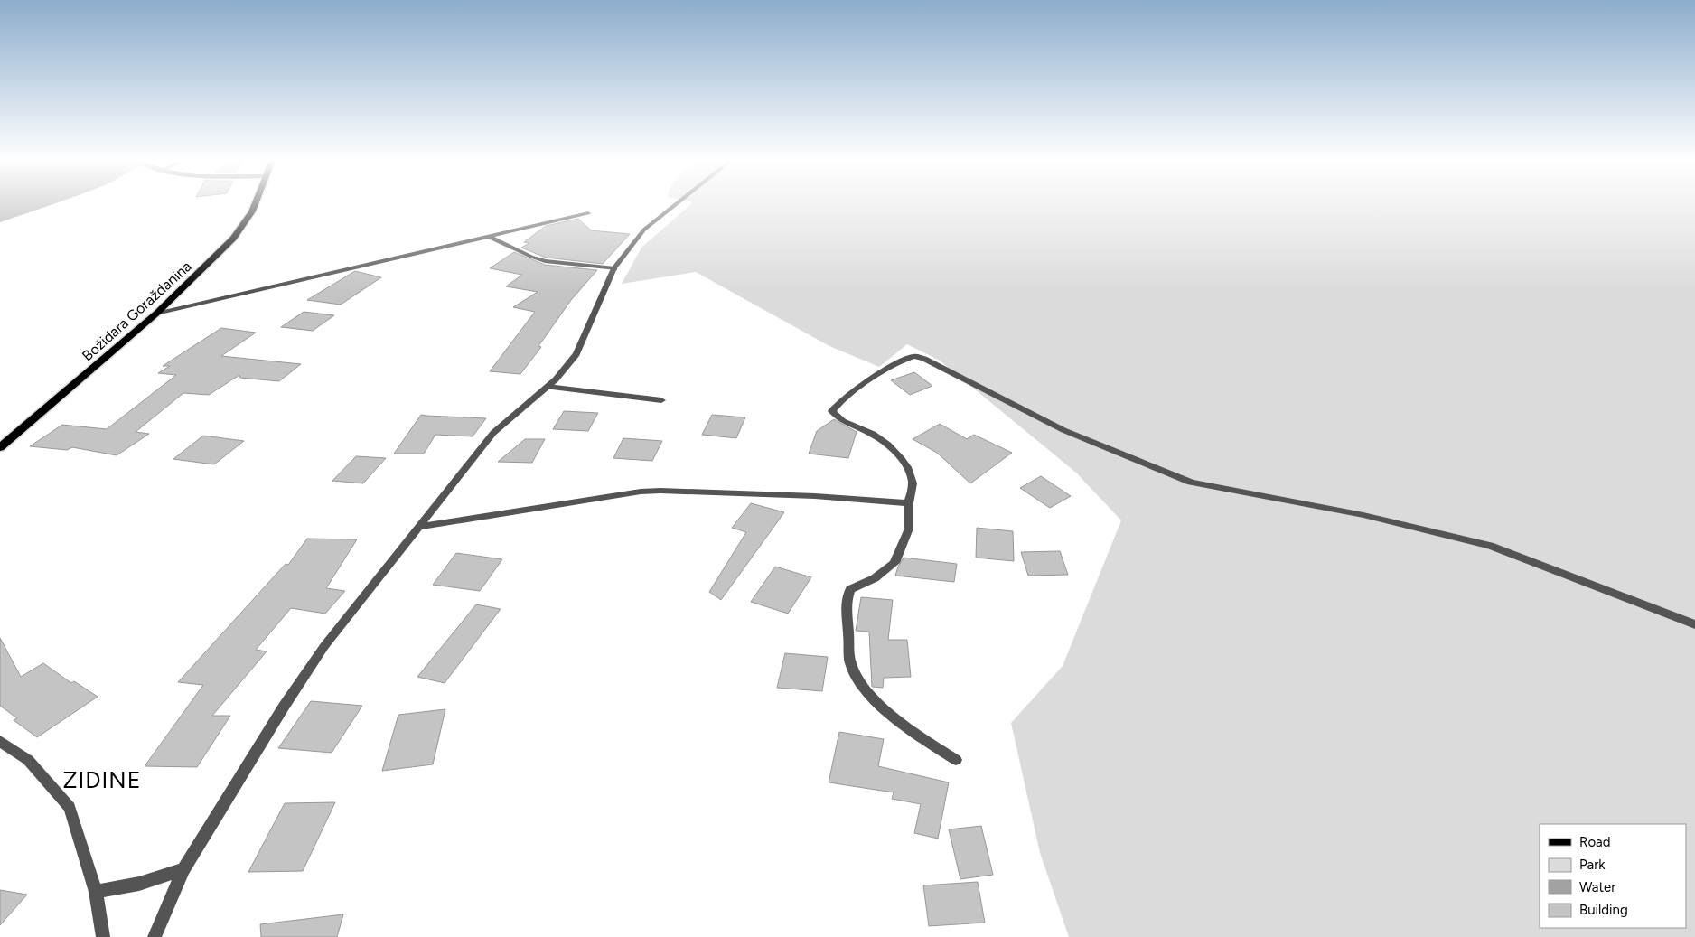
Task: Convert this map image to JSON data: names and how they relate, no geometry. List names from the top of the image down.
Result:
{
  "streets": {
    "main road": ["Božidara Goraždanina"]
  },
  "districts": ["ZIDINE"],
  "legend": [
    "Road",
    "Park",
    "Water",
    "Building"
  ]
}
